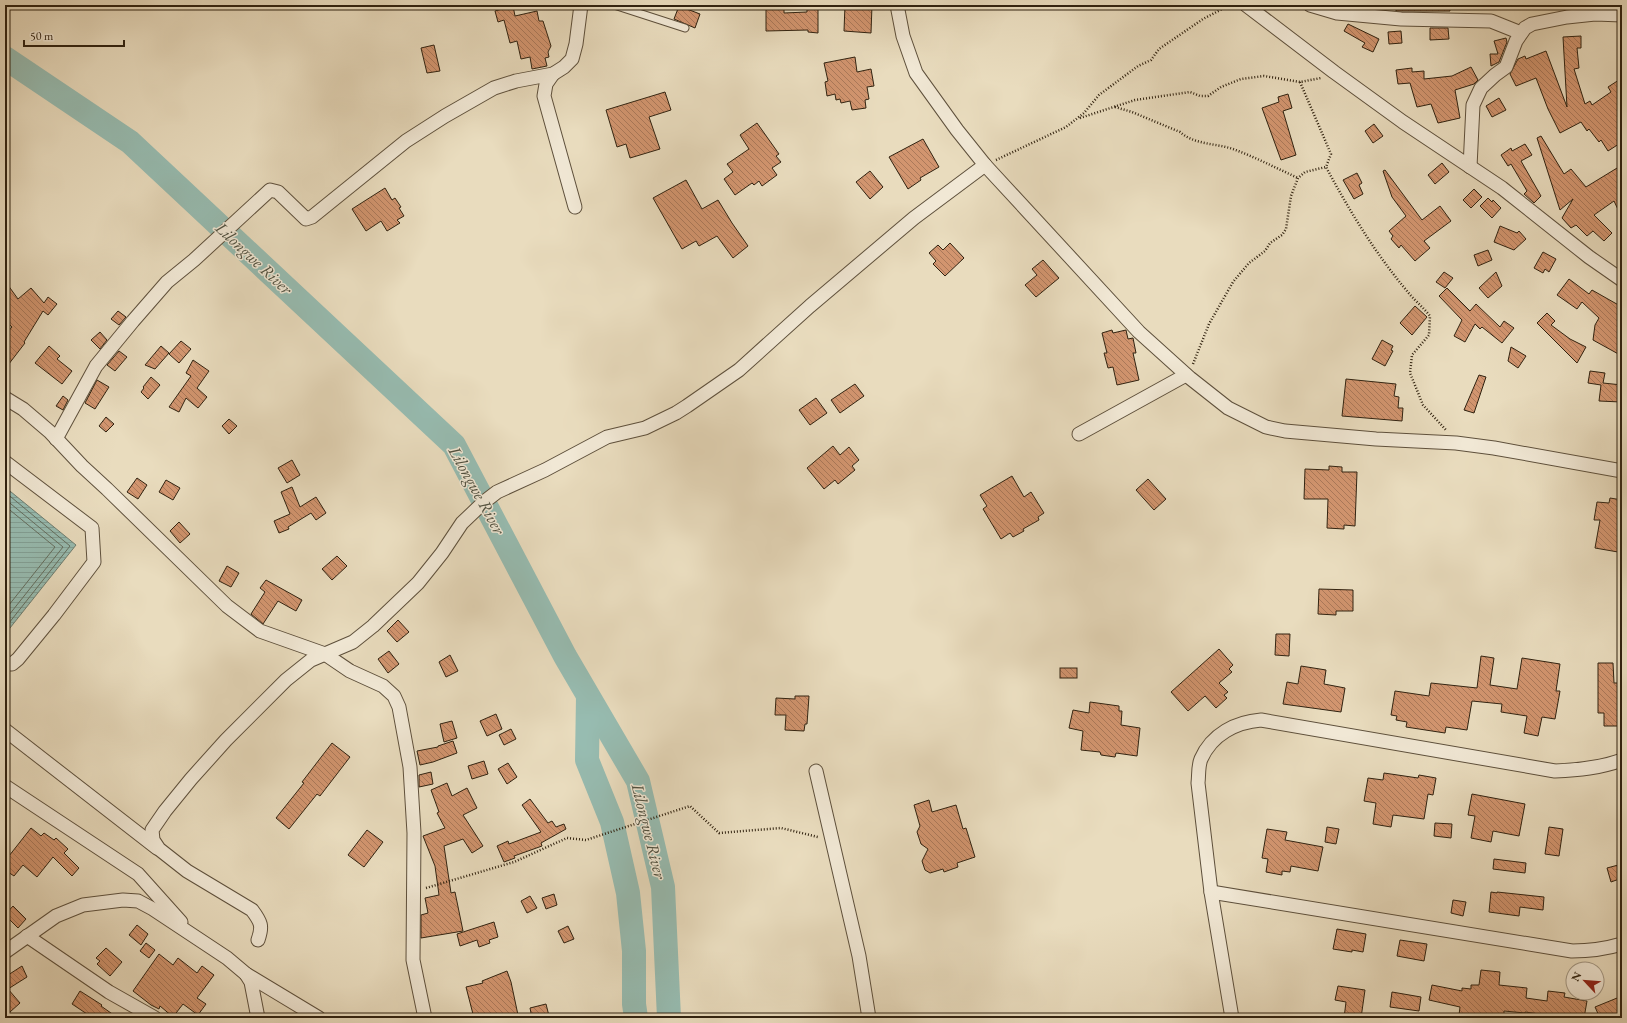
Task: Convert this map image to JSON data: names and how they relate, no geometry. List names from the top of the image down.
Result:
{
  "water": ["Lilongwe River"],
  "scale_bar": "50 m",
  "north": "top left"
}
